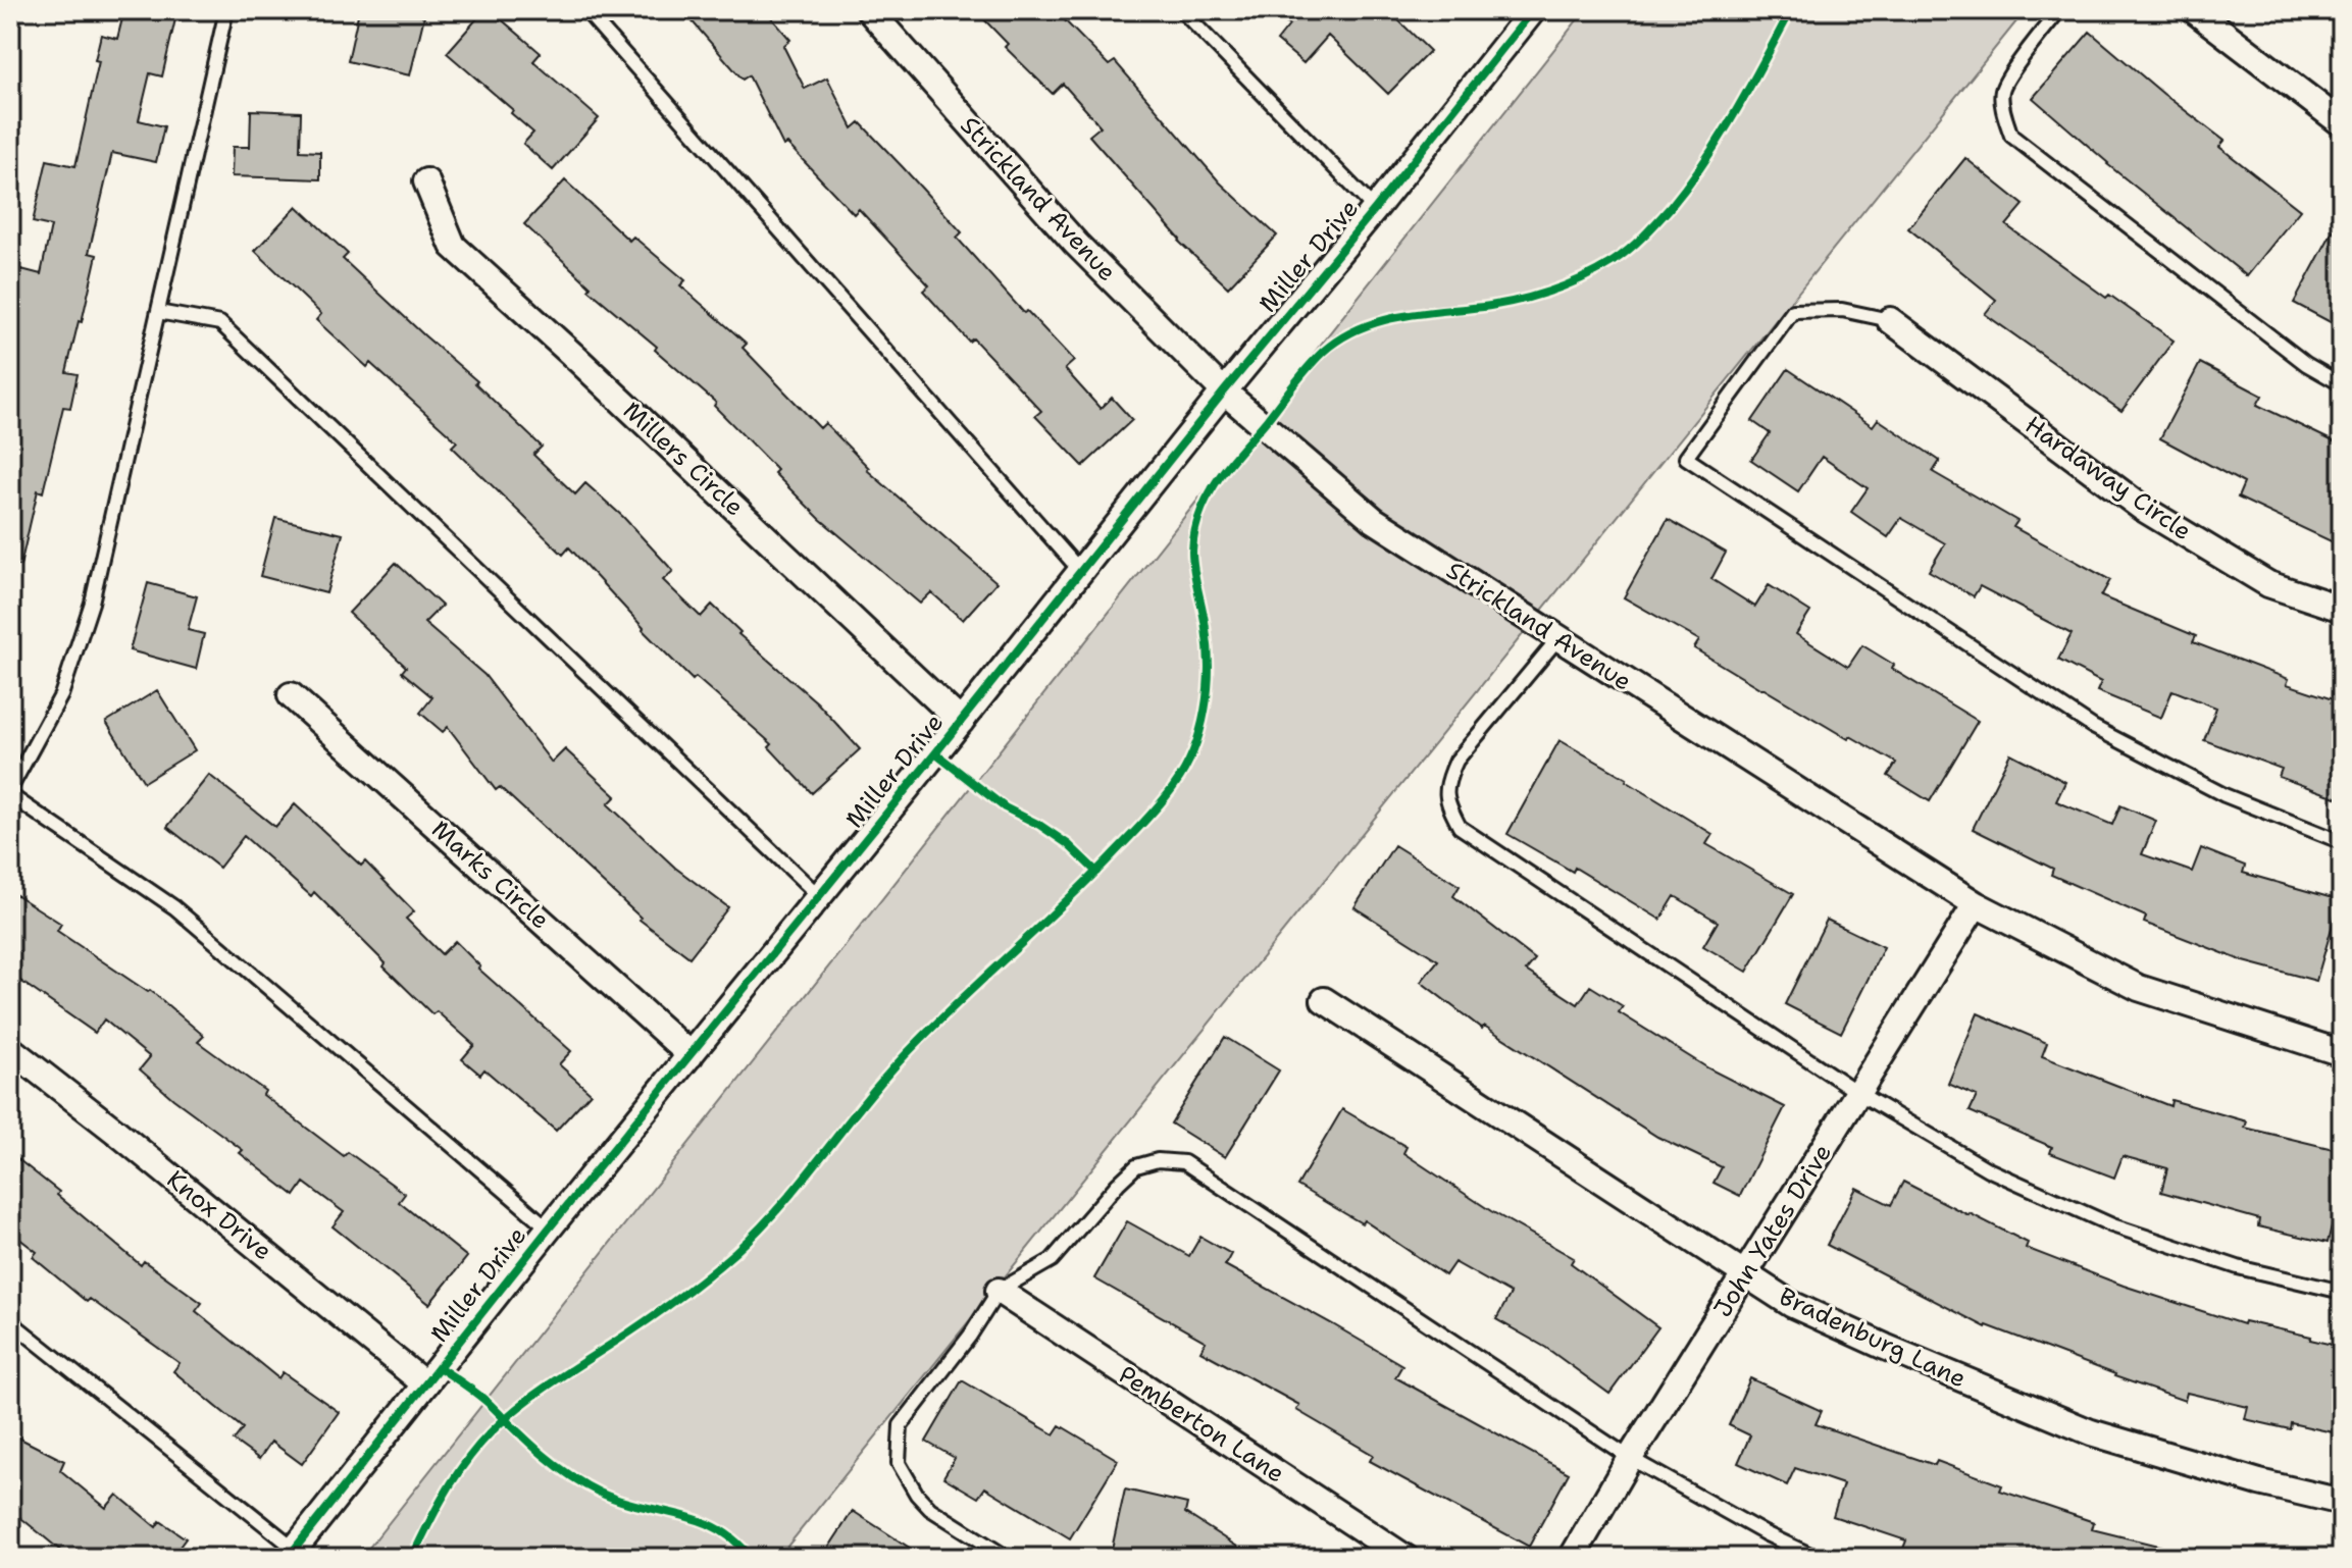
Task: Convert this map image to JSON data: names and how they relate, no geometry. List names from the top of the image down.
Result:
{
  "streets": {
    "street": [
      "Strickland Avenue",
      "Miller Drive",
      "Millers Circle",
      "Hardaway Circle",
      "Marks Circle",
      "Knox Drive",
      "John Yates Drive",
      "Bradenburg Lane",
      "Pemberton Lane"
    ]
  },
  "crossings": [
    ["Strickland Avenue", "Miller Drive"],
    ["Strickland Avenue", "John Yates Drive"],
    ["Miller Drive", "Millers Circle"],
    ["Miller Drive", "Marks Circle"],
    ["Miller Drive", "Knox Drive"],
    ["John Yates Drive", "Bradenburg Lane"]
  ]
}
